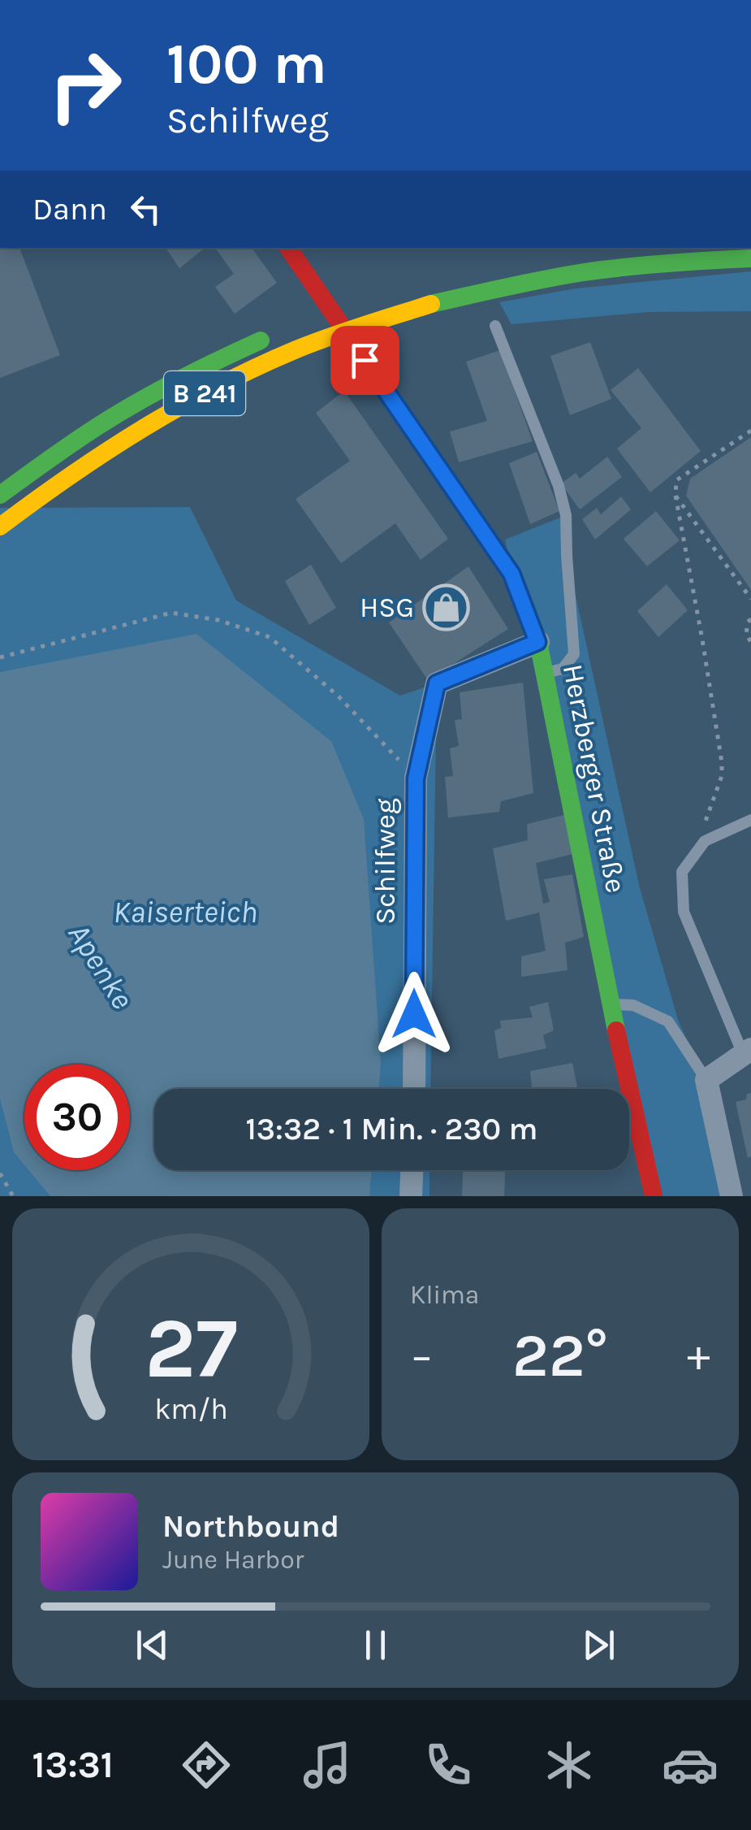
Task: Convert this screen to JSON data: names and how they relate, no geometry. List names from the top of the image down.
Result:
{
  "streets": {
    "main road": ["B 241", "Herzberger Straße"],
    "street": ["Schilfweg"]
  },
  "crossings": [
    ["Herzberger Straße", "Schilfweg"]
  ],
  "water": ["Kaiserteich", "Apenke"],
  "places": {
    "shop": ["HSG"]
  },
  "page": {
    "turn": ["100 m", "Schilfweg"],
    "then": "Dann",
    "limit": "30",
    "trip": "13:32 · 1 Min. · 230 m",
    "tile": "Klima",
    "heat": ["−", "22°", "+"],
    "song": ["Northbound", "June Harbor"],
    "tabs": "13:31",
    "gauge": ["27", "km/h"]
  }
}
